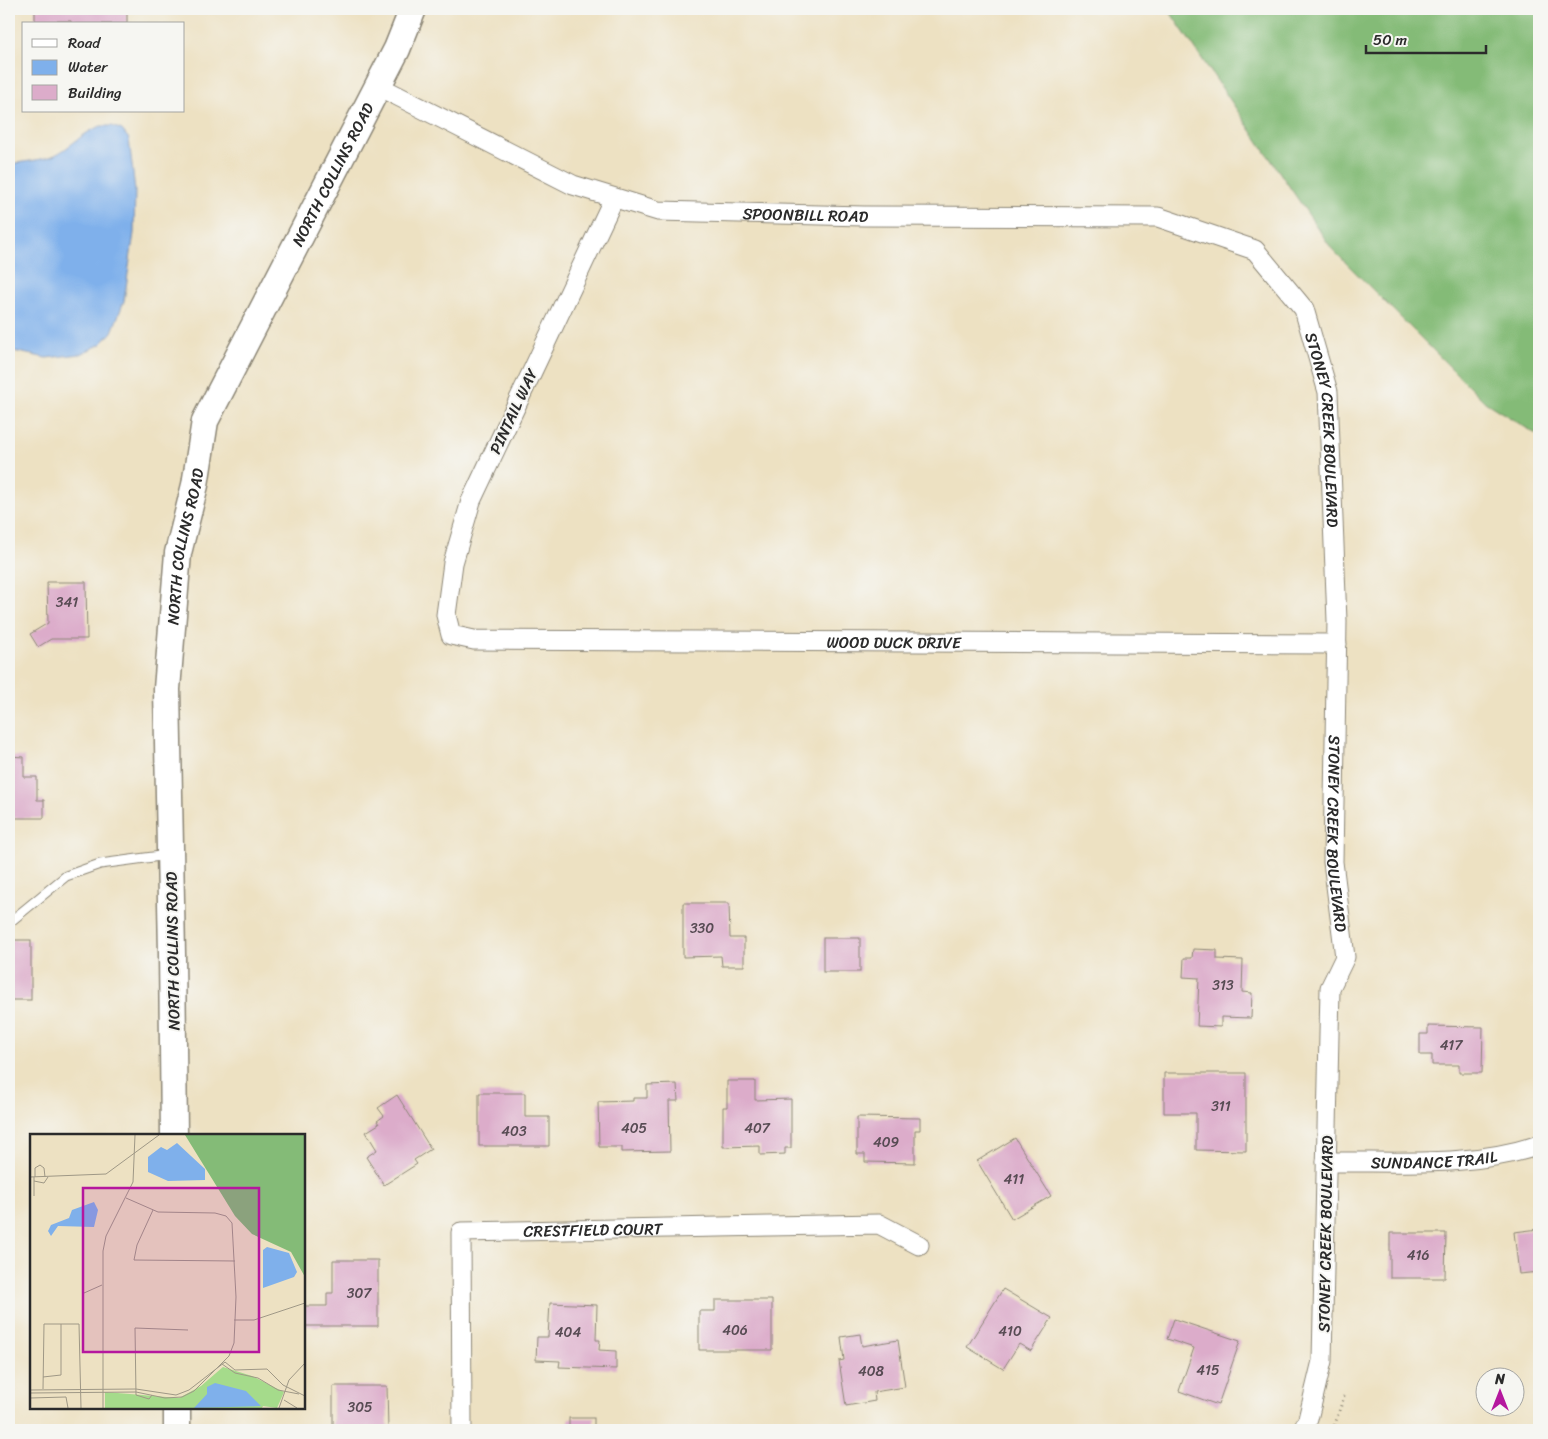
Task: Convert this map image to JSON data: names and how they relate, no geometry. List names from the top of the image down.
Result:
{
  "streets": {
    "street": [
      "NORTH COLLINS ROAD",
      "SPOONBILL ROAD",
      "PINTAIL WAY",
      "STONEY CREEK BOULEVARD",
      "WOOD DUCK DRIVE",
      "SUNDANCE TRAIL",
      "CRESTFIELD COURT"
    ]
  },
  "crossings": [
    ["NORTH COLLINS ROAD", "SPOONBILL ROAD"],
    ["SPOONBILL ROAD", "PINTAIL WAY"],
    ["SPOONBILL ROAD", "STONEY CREEK BOULEVARD"],
    ["PINTAIL WAY", "WOOD DUCK DRIVE"],
    ["STONEY CREEK BOULEVARD", "WOOD DUCK DRIVE"],
    ["STONEY CREEK BOULEVARD", "SUNDANCE TRAIL"]
  ],
  "house_numbers": [
    "341",
    "330",
    "313",
    "417",
    "311",
    "405",
    "407",
    "403",
    "409",
    "411",
    "416",
    "307",
    "406",
    "410",
    "404",
    "415",
    "408",
    "305"
  ],
  "legend": ["Road", "Water", "Building"],
  "scale_bar": "50 m",
  "north": "top"
}
